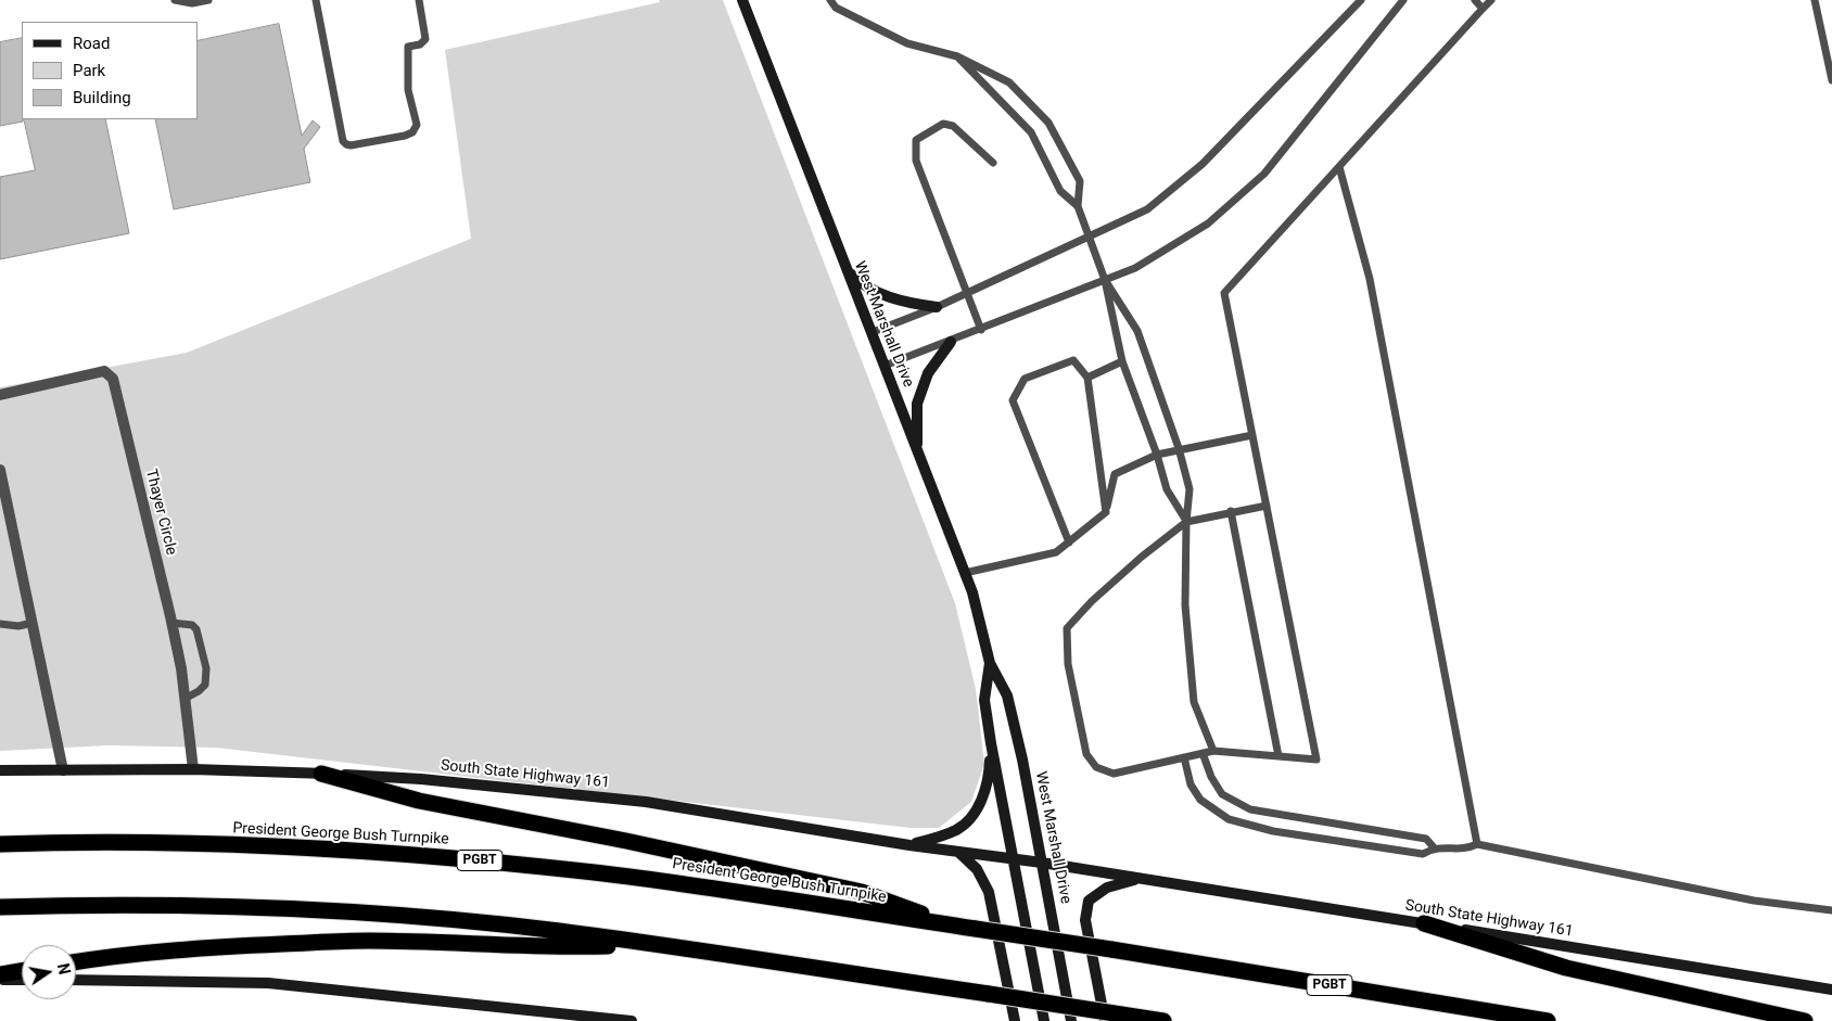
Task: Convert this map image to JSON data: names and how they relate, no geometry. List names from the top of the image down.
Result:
{
  "streets": {
    "highway": ["President George Bush Turnpike", "PGBT"],
    "main road": ["West Marshall Drive", "South State Highway 161"],
    "street": ["Thayer Circle"]
  },
  "crossings": [
    ["West Marshall Drive", "South State Highway 161"],
    ["Thayer Circle", "South State Highway 161"]
  ],
  "legend": ["Road", "Park", "Building"],
  "north": "right"
}
